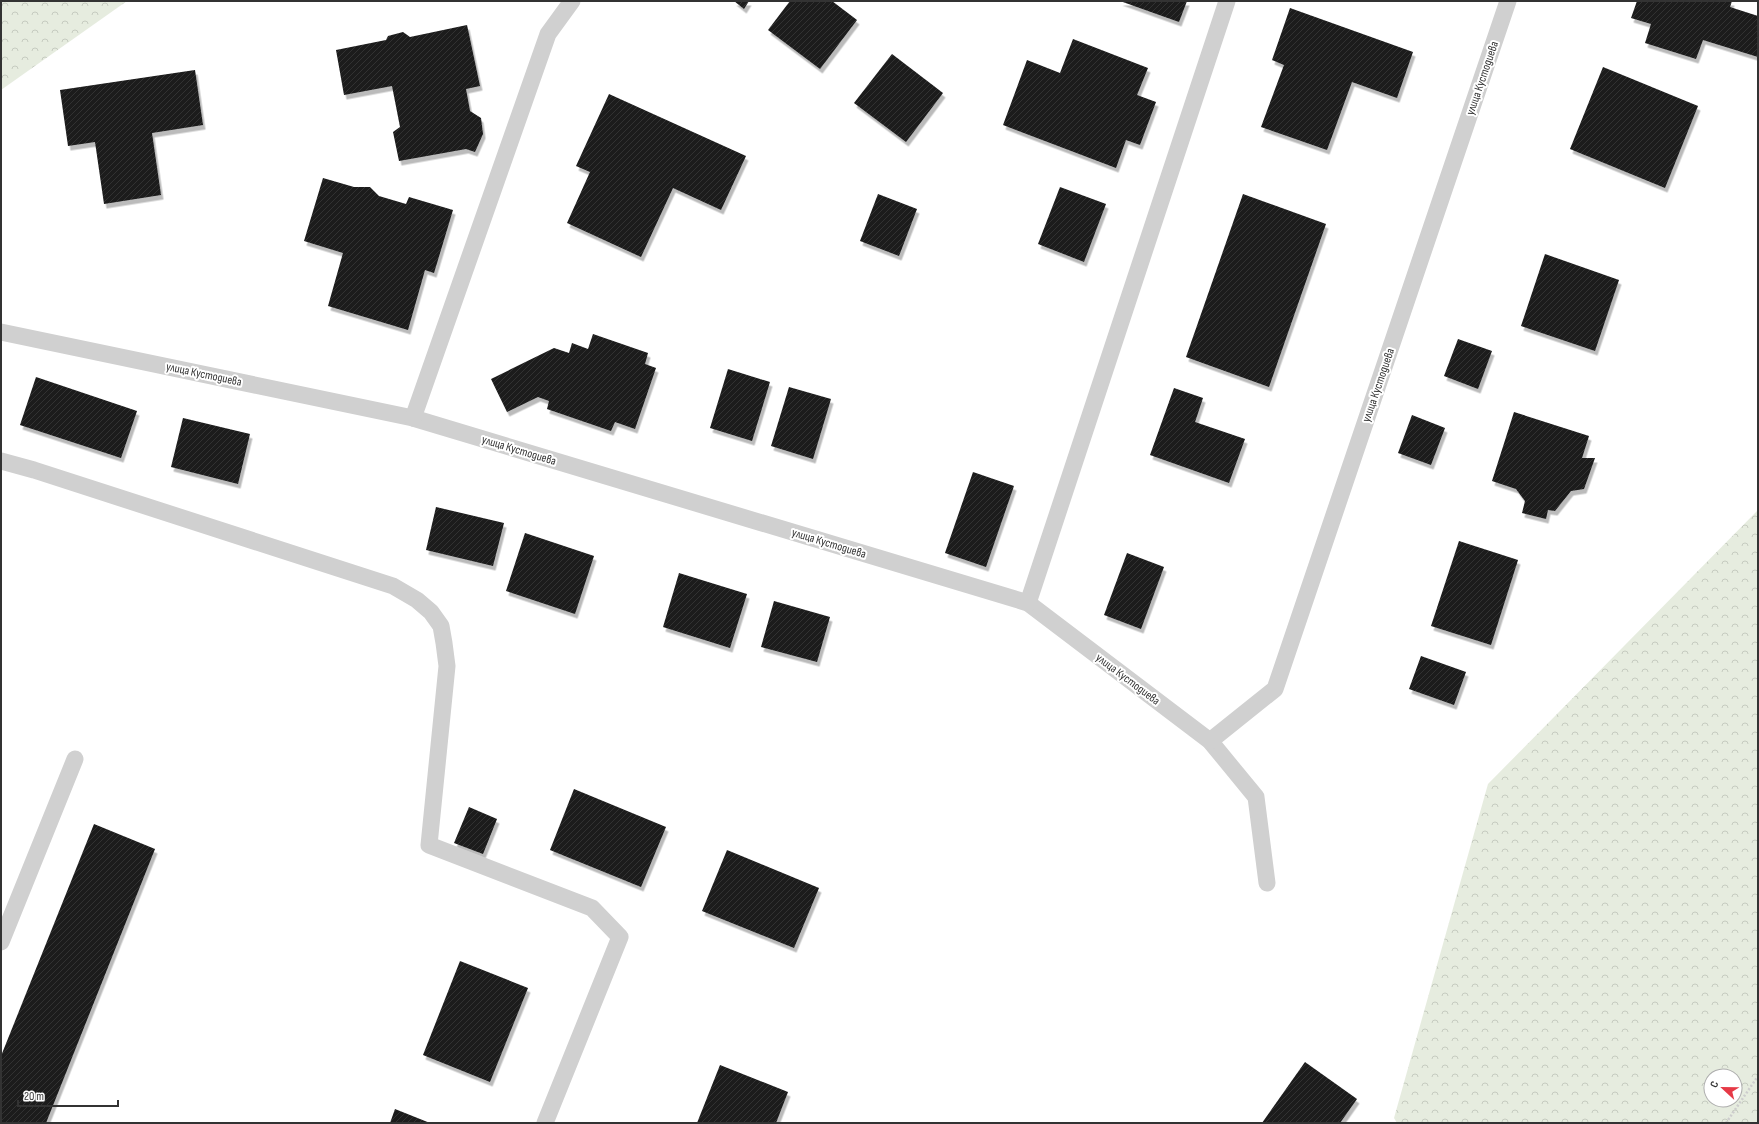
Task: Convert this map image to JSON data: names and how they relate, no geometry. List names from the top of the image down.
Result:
{
  "streets": {
    "lane": ["улица Кустодиева"]
  },
  "scale_bar": "20 m",
  "north": "left"
}
